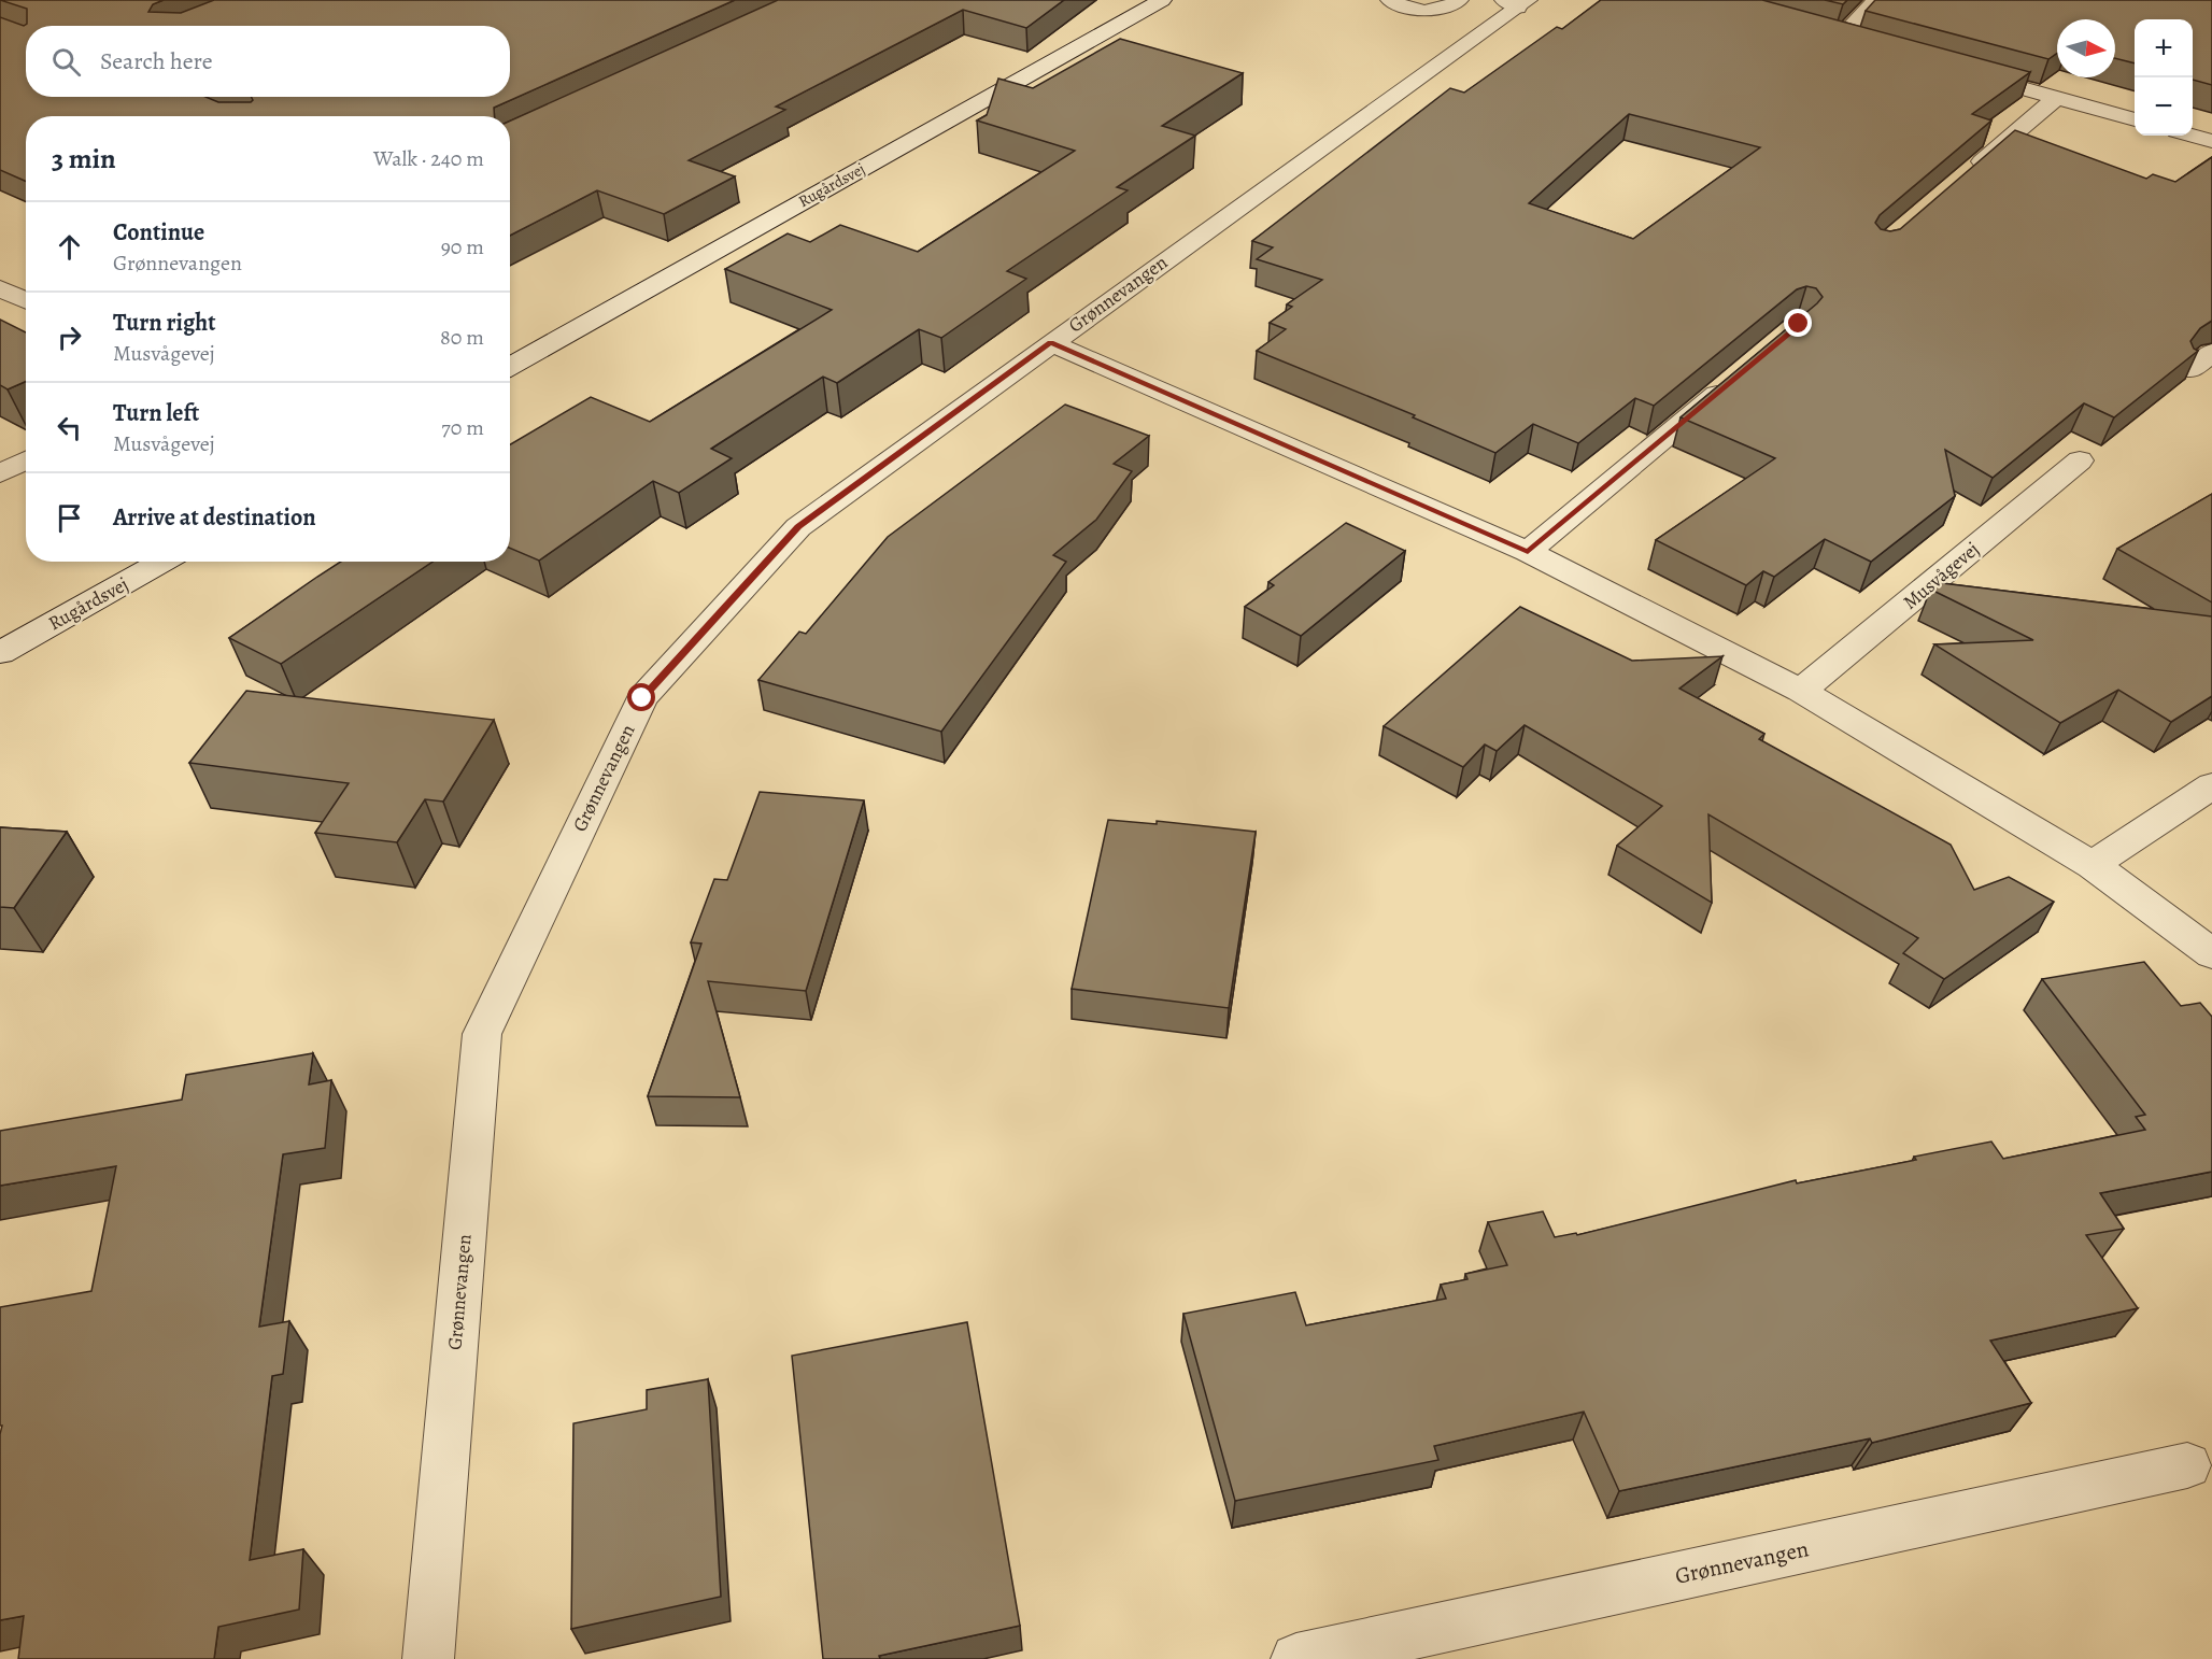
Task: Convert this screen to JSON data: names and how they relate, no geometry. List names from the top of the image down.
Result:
{
  "streets": {
    "street": ["Rugårdsvej", "Grønnevangen", "Musvågevej"]
  },
  "north": "right",
  "page": {
    "map_buttons": ["+", "−"],
    "search": "Search here",
    "heading": ["3 min", "Walk · 240 m"],
    "list": [
      ["Continue", "Grønnevangen", "90 m"],
      ["Turn right", "Musvågevej", "80 m"],
      ["Turn left", "Musvågevej", "70 m"],
      "Arrive at destination"
    ]
  }
}
